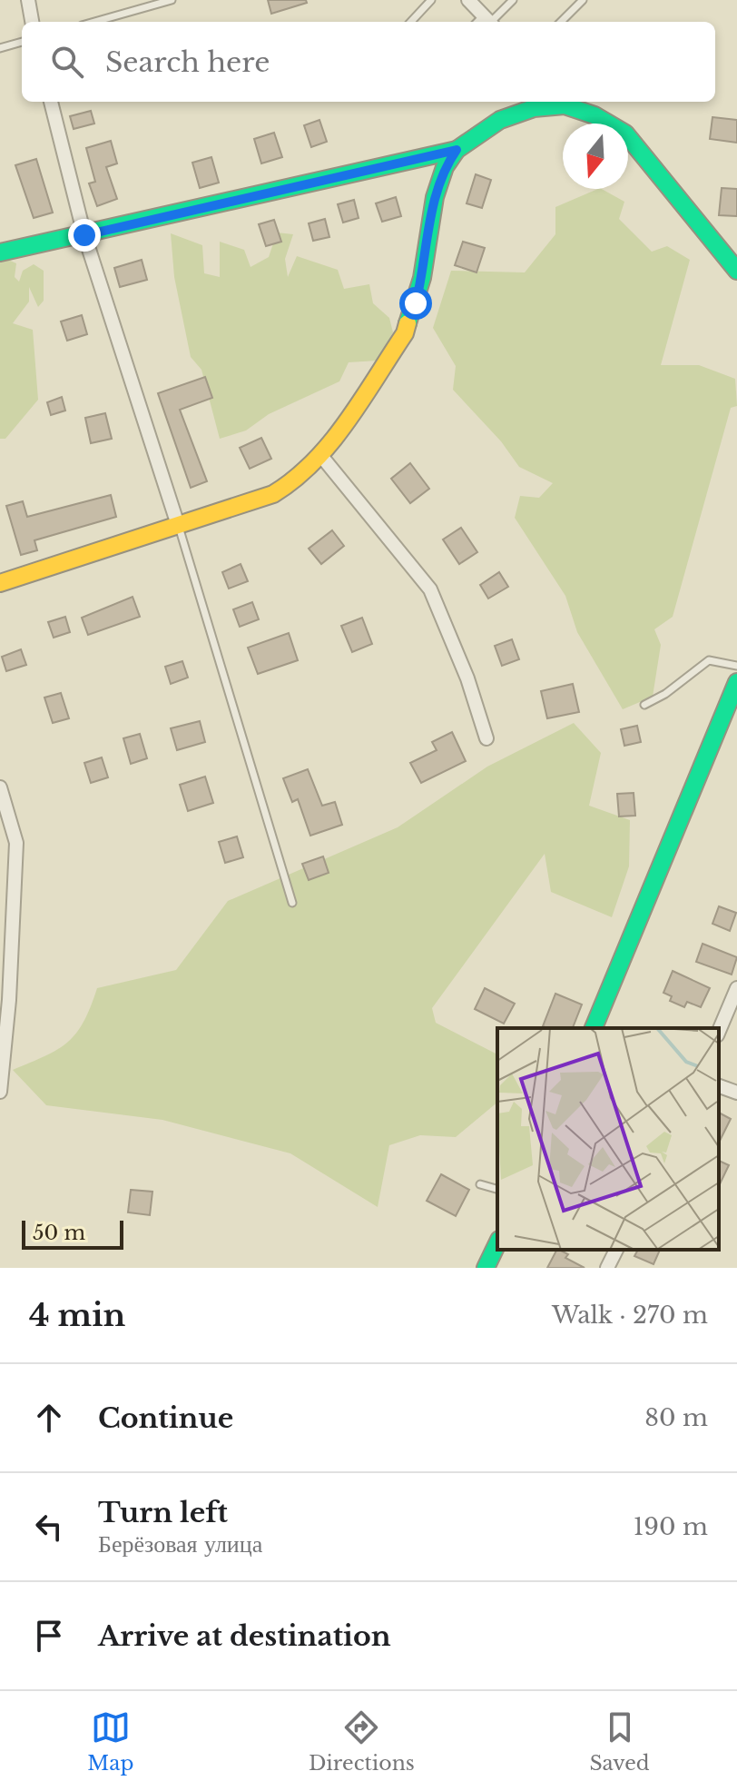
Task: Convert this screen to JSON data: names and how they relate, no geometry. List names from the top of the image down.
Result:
{
  "scale_bar": "50 m",
  "north": "bottom",
  "page": {
    "search": "Search here",
    "scale": "50 m",
    "heading": ["4 min", "Walk · 270 m"],
    "list": [
      ["Continue", "80 m"],
      ["Turn left", "Берёзовая улица", "190 m"],
      "Arrive at destination"
    ],
    "nav": ["Map", "Directions", "Saved"]
  }
}
